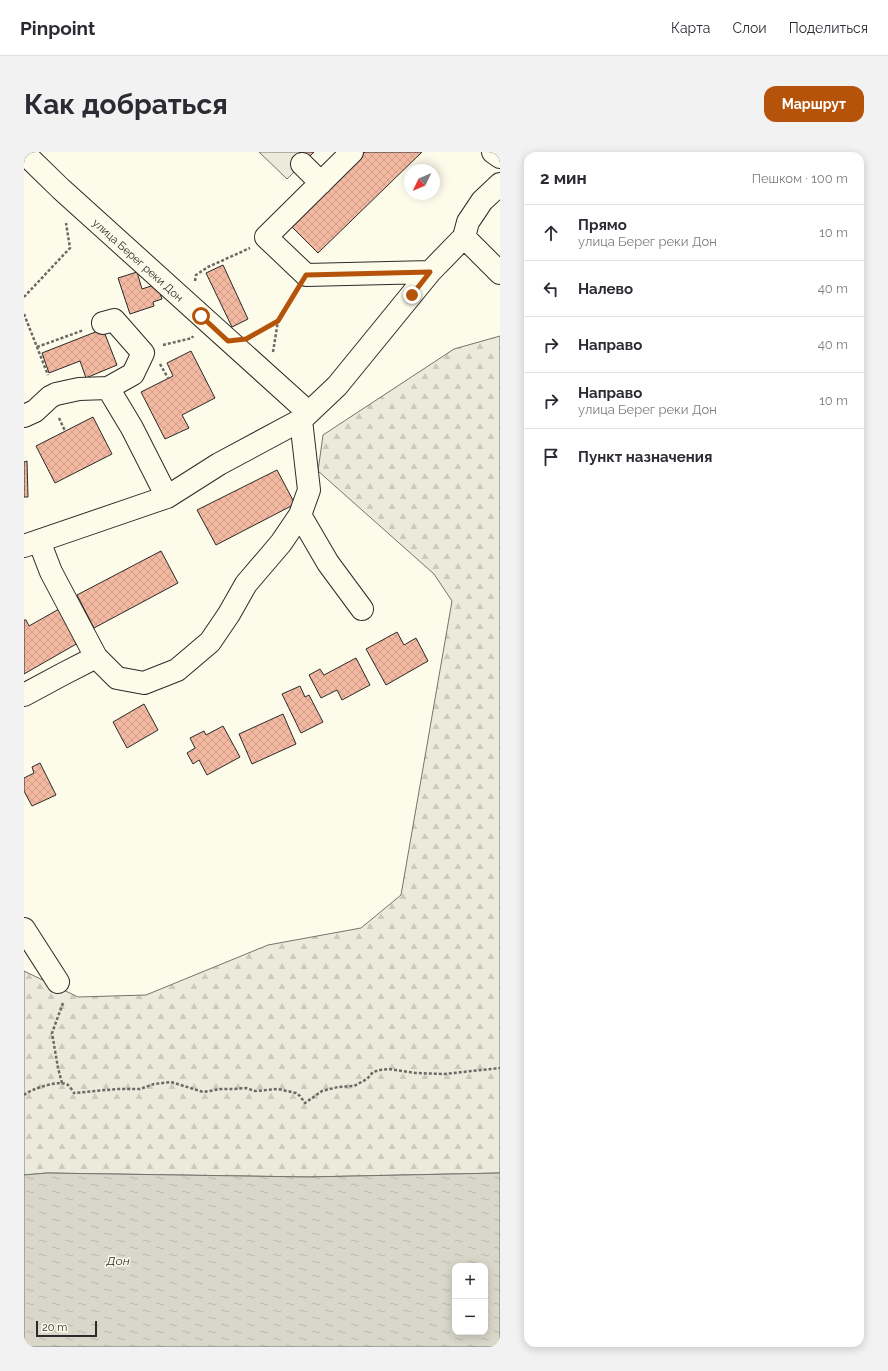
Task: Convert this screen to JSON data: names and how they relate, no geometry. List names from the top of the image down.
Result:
{
  "streets": {
    "street": ["улица Берег реки Дон"]
  },
  "water": ["Дон"],
  "scale_bar": "20 m",
  "north": "bottom left",
  "page": {
    "header": "Pinpoint",
    "nav": ["Карта", "Слои", "Поделиться"],
    "buttons": "Маршрут",
    "title": "Как добраться",
    "heading": ["2 мин", "Пешком · 100 m"],
    "list": [
      ["Прямо", "улица Берег реки Дон", "10 m"],
      ["Налево", "40 m"],
      ["Направо", "40 m"],
      ["Направо", "улица Берег реки Дон", "10 m"],
      "Пункт назначения"
    ],
    "map_buttons": ["+", "−"],
    "scale": "20 m"
  }
}
